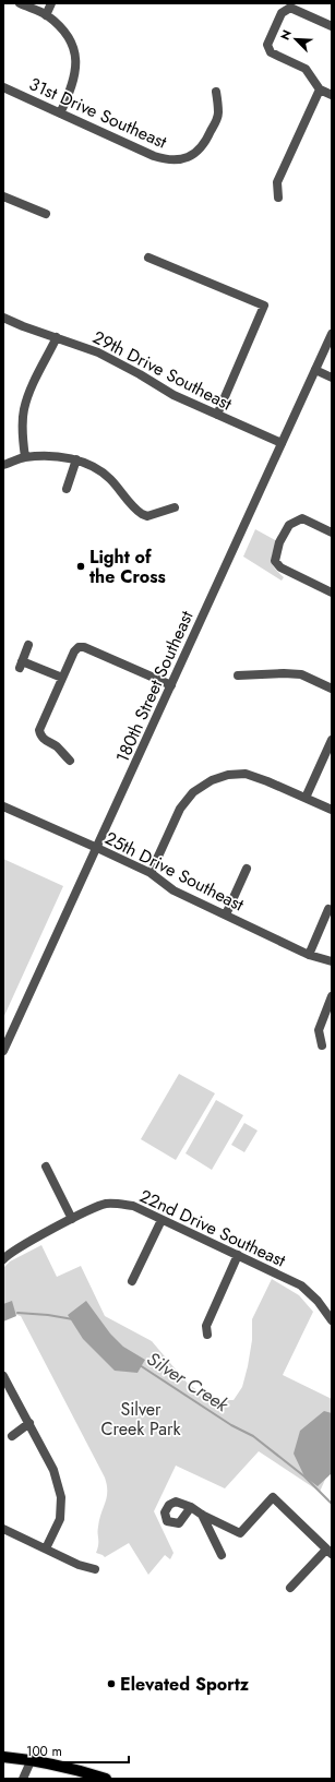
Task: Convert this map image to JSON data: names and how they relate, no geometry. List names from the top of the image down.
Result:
{
  "streets": {
    "street": [
      "31st Drive Southeast",
      "29th Drive Southeast",
      "180th Street Southeast",
      "25th Drive Southeast",
      "22nd Drive Southeast"
    ]
  },
  "crossings": [
    ["29th Drive Southeast", "180th Street Southeast"],
    ["180th Street Southeast", "25th Drive Southeast"]
  ],
  "water": ["Silver Creek"],
  "parks": ["Silver Creek Park"],
  "places": ["Light of the Cross", "Elevated Sportz"],
  "scale_bar": "100 m",
  "north": "top left"
}
